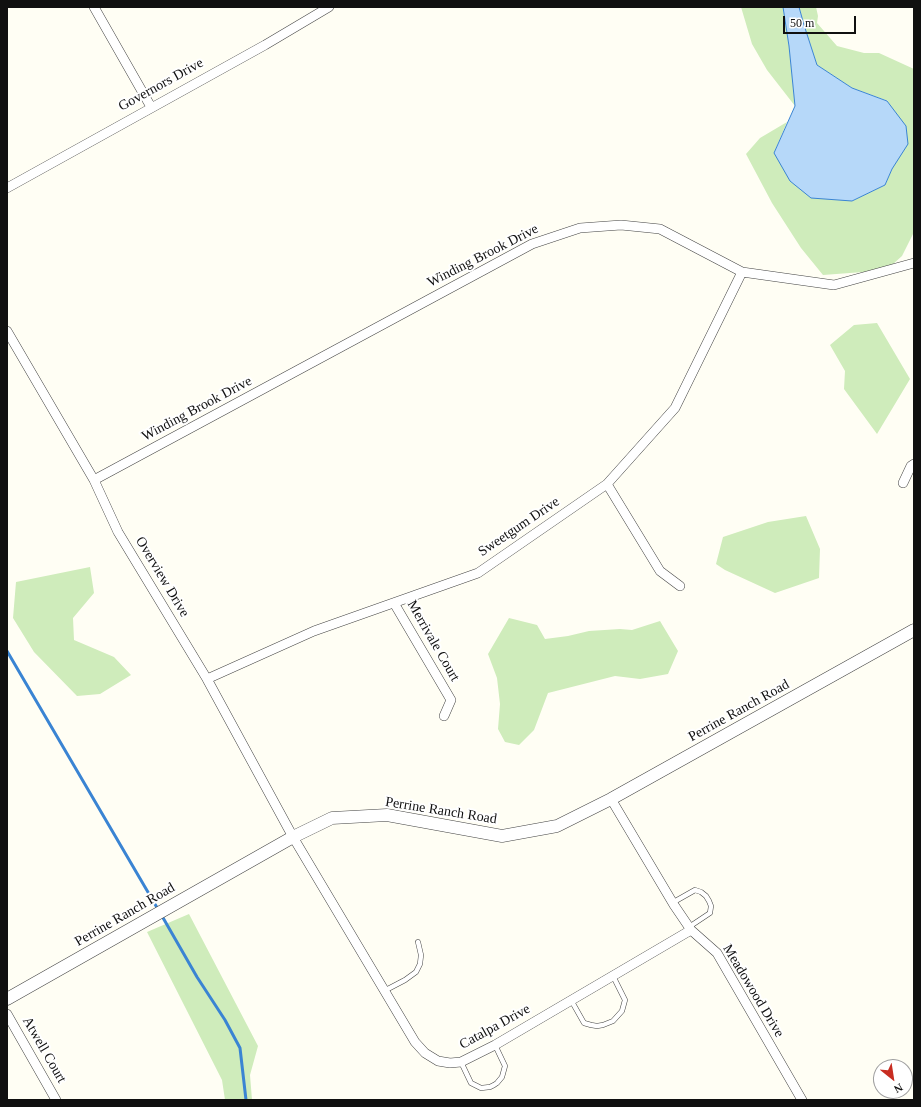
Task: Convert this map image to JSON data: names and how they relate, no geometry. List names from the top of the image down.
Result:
{
  "streets": {
    "street": [
      "Governors Drive",
      "Winding Brook Drive",
      "Sweetgum Drive",
      "Overview Drive",
      "Merrivale Court",
      "Perrine Ranch Road",
      "Meadowood Drive",
      "Catalpa Drive",
      "Atwell Court"
    ]
  },
  "crossings": [
    ["Winding Brook Drive", "Sweetgum Drive"],
    ["Winding Brook Drive", "Overview Drive"],
    ["Sweetgum Drive", "Overview Drive"],
    ["Sweetgum Drive", "Merrivale Court"],
    ["Overview Drive", "Perrine Ranch Road"],
    ["Overview Drive", "Catalpa Drive"],
    ["Perrine Ranch Road", "Meadowood Drive"],
    ["Perrine Ranch Road", "Catalpa Drive"],
    ["Meadowood Drive", "Catalpa Drive"]
  ],
  "scale_bar": "50 m",
  "north": "bottom right"
}
